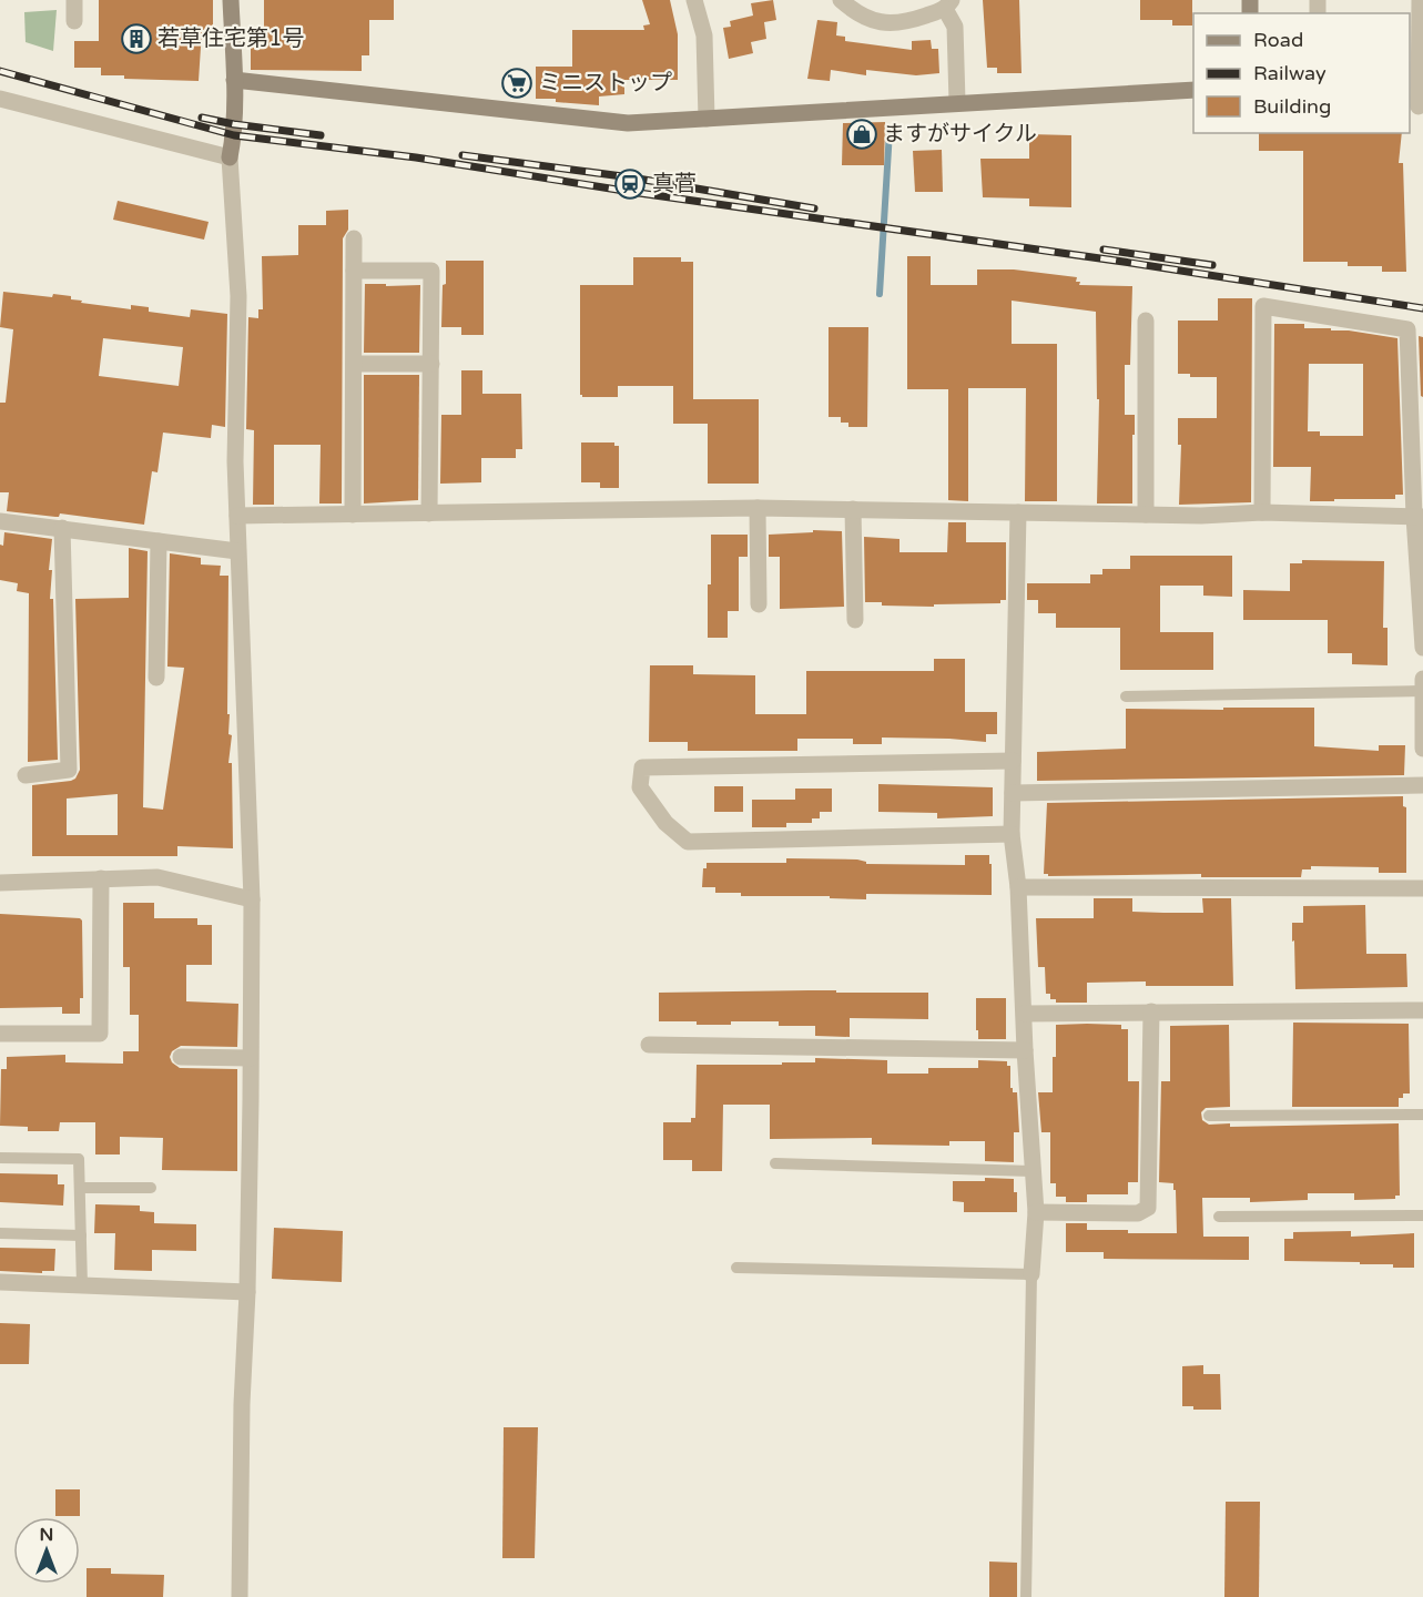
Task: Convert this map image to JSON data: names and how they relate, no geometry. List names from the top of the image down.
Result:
{
  "places": {
    "building": ["若草住宅第1号"],
    "supermarket": ["ミニストップ"],
    "shop": ["ますがサイクル"],
    "station": ["真菅"]
  },
  "legend": ["Road", "Railway", "Building"],
  "north": "top"
}
